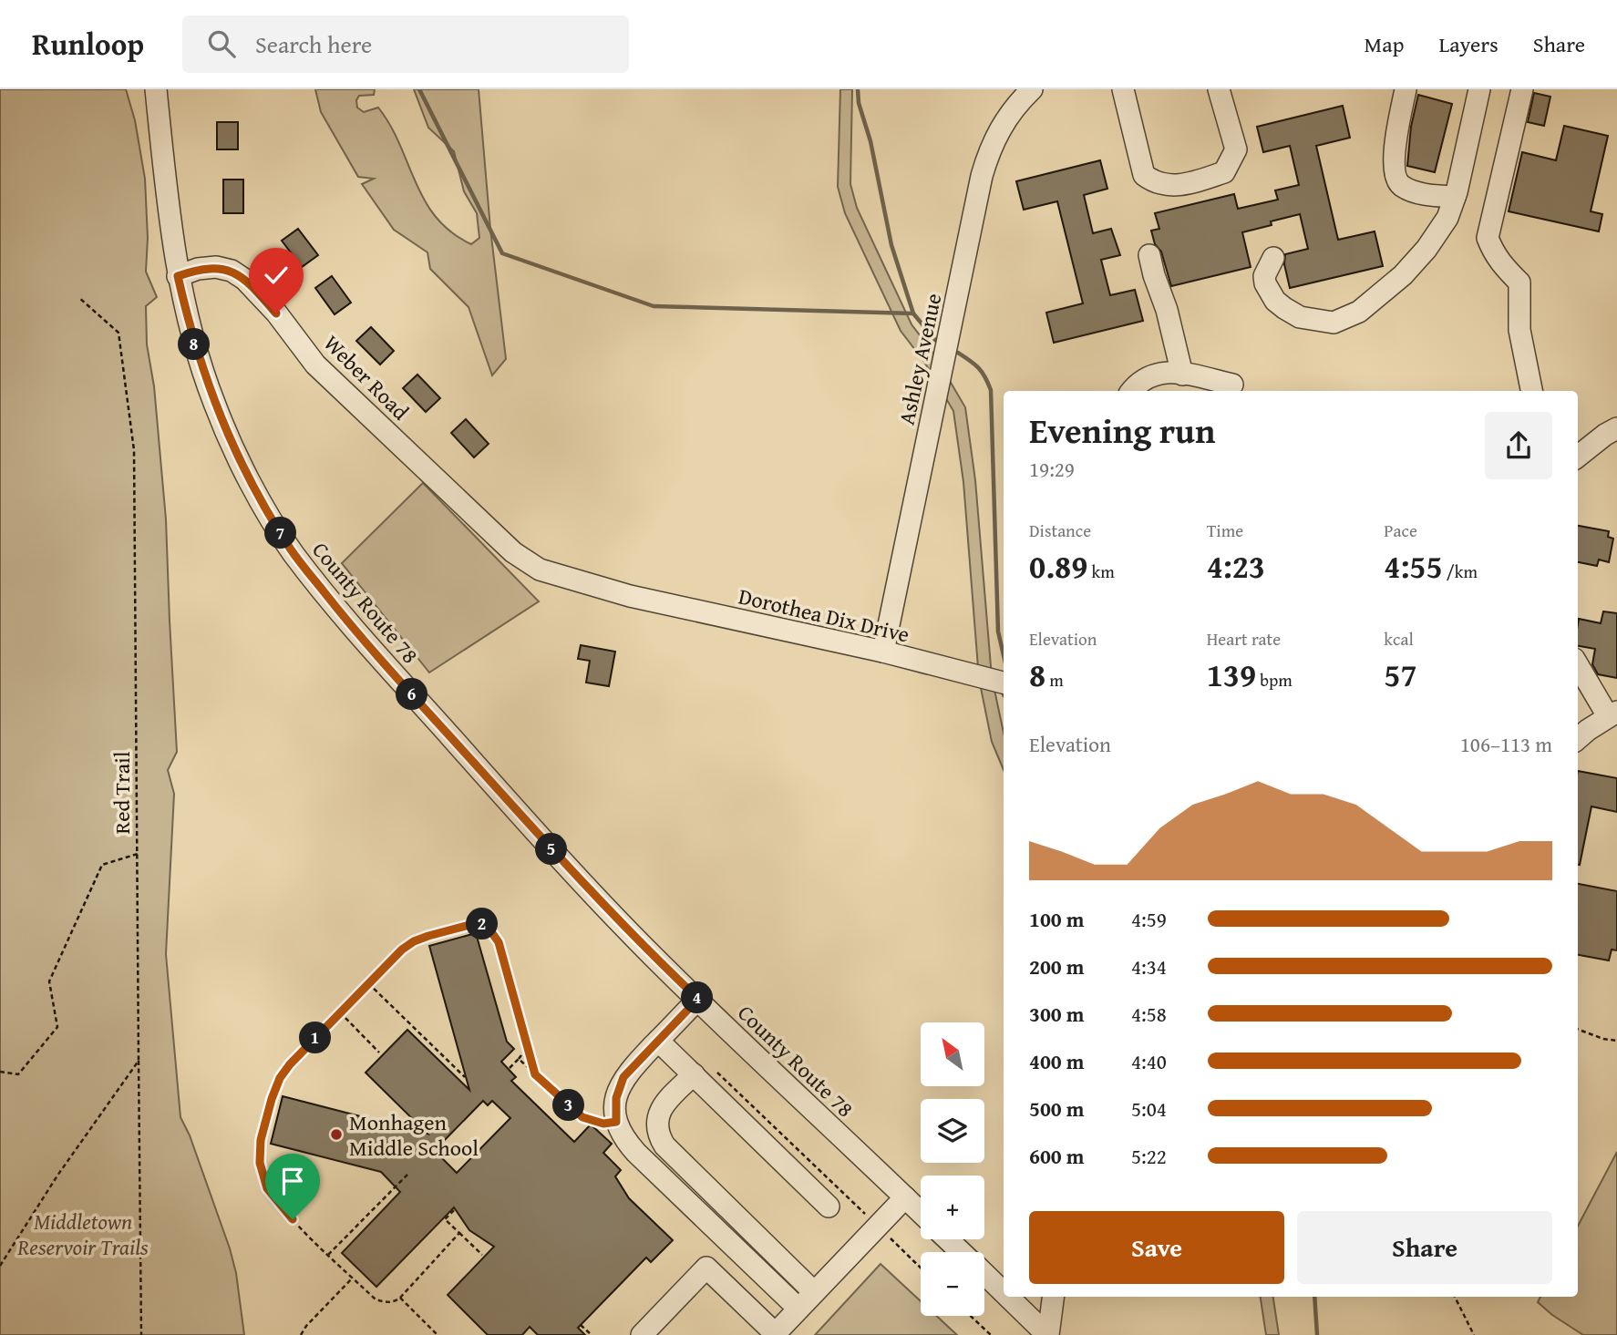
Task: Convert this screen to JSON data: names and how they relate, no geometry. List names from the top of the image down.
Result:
{
  "streets": {
    "street": [
      "Ashley Avenue",
      "Weber Road",
      "County Route 78",
      "Dorothea Dix Drive"
    ],
    "path": ["Red Trail"]
  },
  "crossings": [
    ["Ashley Avenue", "Dorothea Dix Drive"],
    ["Weber Road", "County Route 78"],
    ["Weber Road", "Dorothea Dix Drive"]
  ],
  "parks": ["Middletown Reservoir Trails"],
  "places": ["Monhagen Middle School"],
  "north": "top left",
  "page": {
    "header": "Runloop",
    "search": "Search here",
    "nav": ["Map", "Layers", "Share"],
    "pins": [
      "8",
      "7",
      "6",
      "5",
      "2",
      "4",
      "1",
      "3"
    ],
    "heading": ["Evening run", "19:29"],
    "stats": [
      ["Distance", "0.89 km"],
      ["Time", "4:23"],
      ["Pace", "4:55 /km"],
      ["Elevation", "8 m"],
      ["Heart rate", "139 bpm"],
      ["kcal", "57"]
    ],
    "chart": ["Elevation", "106–113 m"],
    "list": [
      {
        "name": "100 m",
        "note": "4:59"
      },
      {
        "name": "200 m",
        "note": "4:34"
      },
      {
        "name": "300 m",
        "note": "4:58"
      },
      {
        "name": "400 m",
        "note": "4:40"
      },
      {
        "name": "500 m",
        "note": "5:04"
      },
      {
        "name": "600 m",
        "note": "5:22"
      }
    ],
    "map_buttons": ["+", "−"],
    "buttons": ["Save", "Share"]
  }
}
